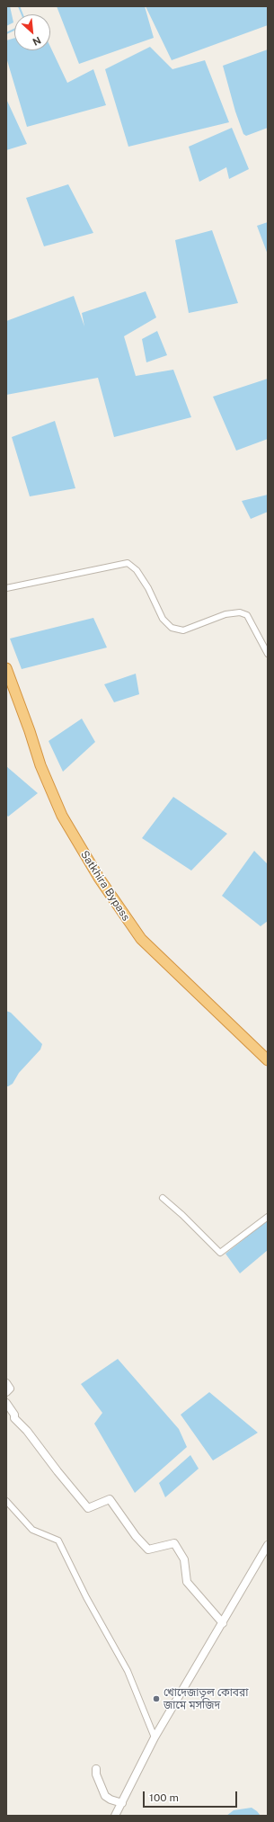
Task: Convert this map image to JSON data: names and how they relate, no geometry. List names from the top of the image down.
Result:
{
  "streets": {
    "highway": ["Satkhira Bypass"]
  },
  "places": ["খোদেজাতুল কোবরা জামে মসজিদ"],
  "scale_bar": "100 m",
  "north": "bottom right"
}
